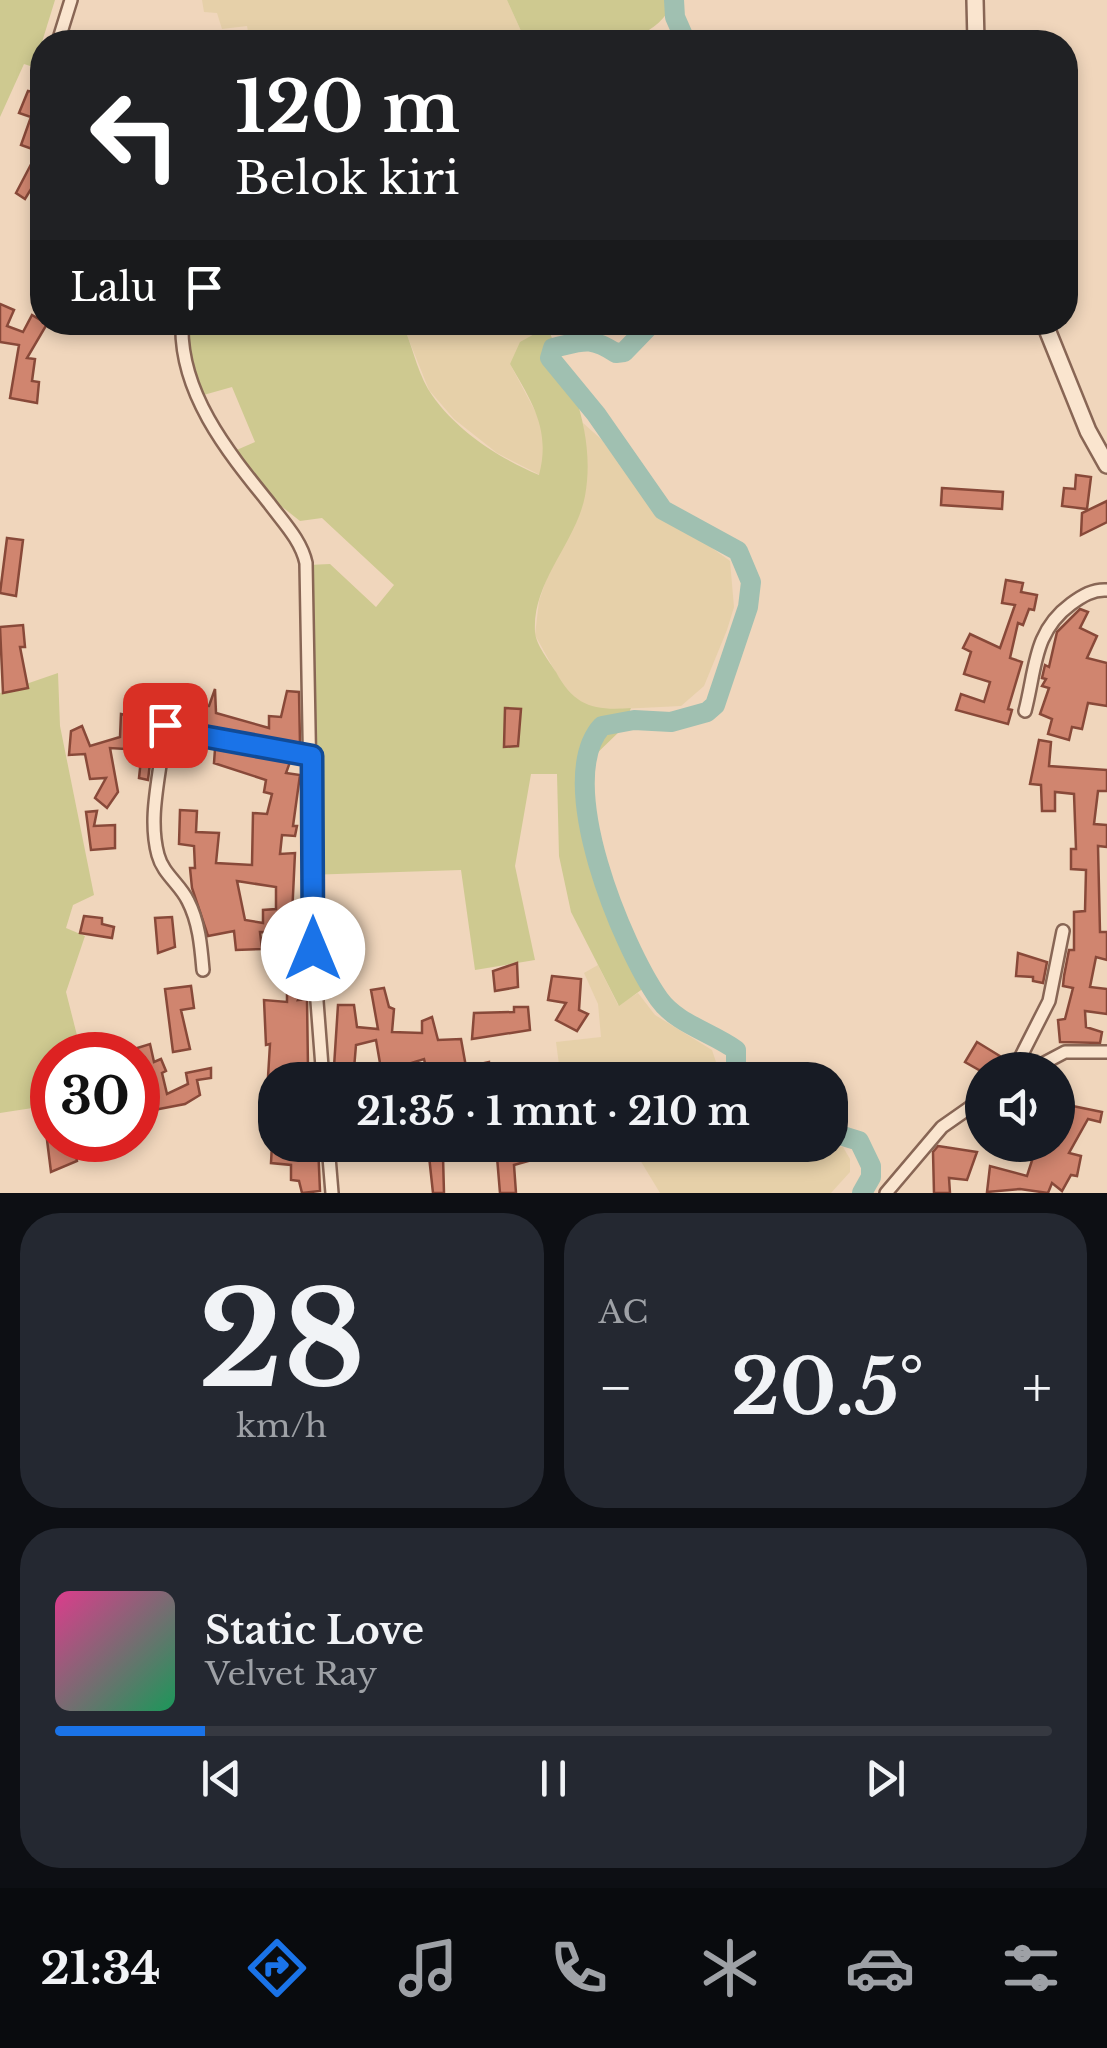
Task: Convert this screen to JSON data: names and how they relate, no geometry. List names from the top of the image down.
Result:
{
  "page": {
    "turn": ["120 m", "Belok kiri"],
    "then": "Lalu",
    "limit": "30",
    "trip": "21:35 · 1 mnt · 210 m",
    "tile": [
      ["28", "km/h"],
      "AC"
    ],
    "heat": ["−", "20.5°", "+"],
    "song": ["Static Love", "Velvet Ray"],
    "tabs": "21:34"
  }
}
